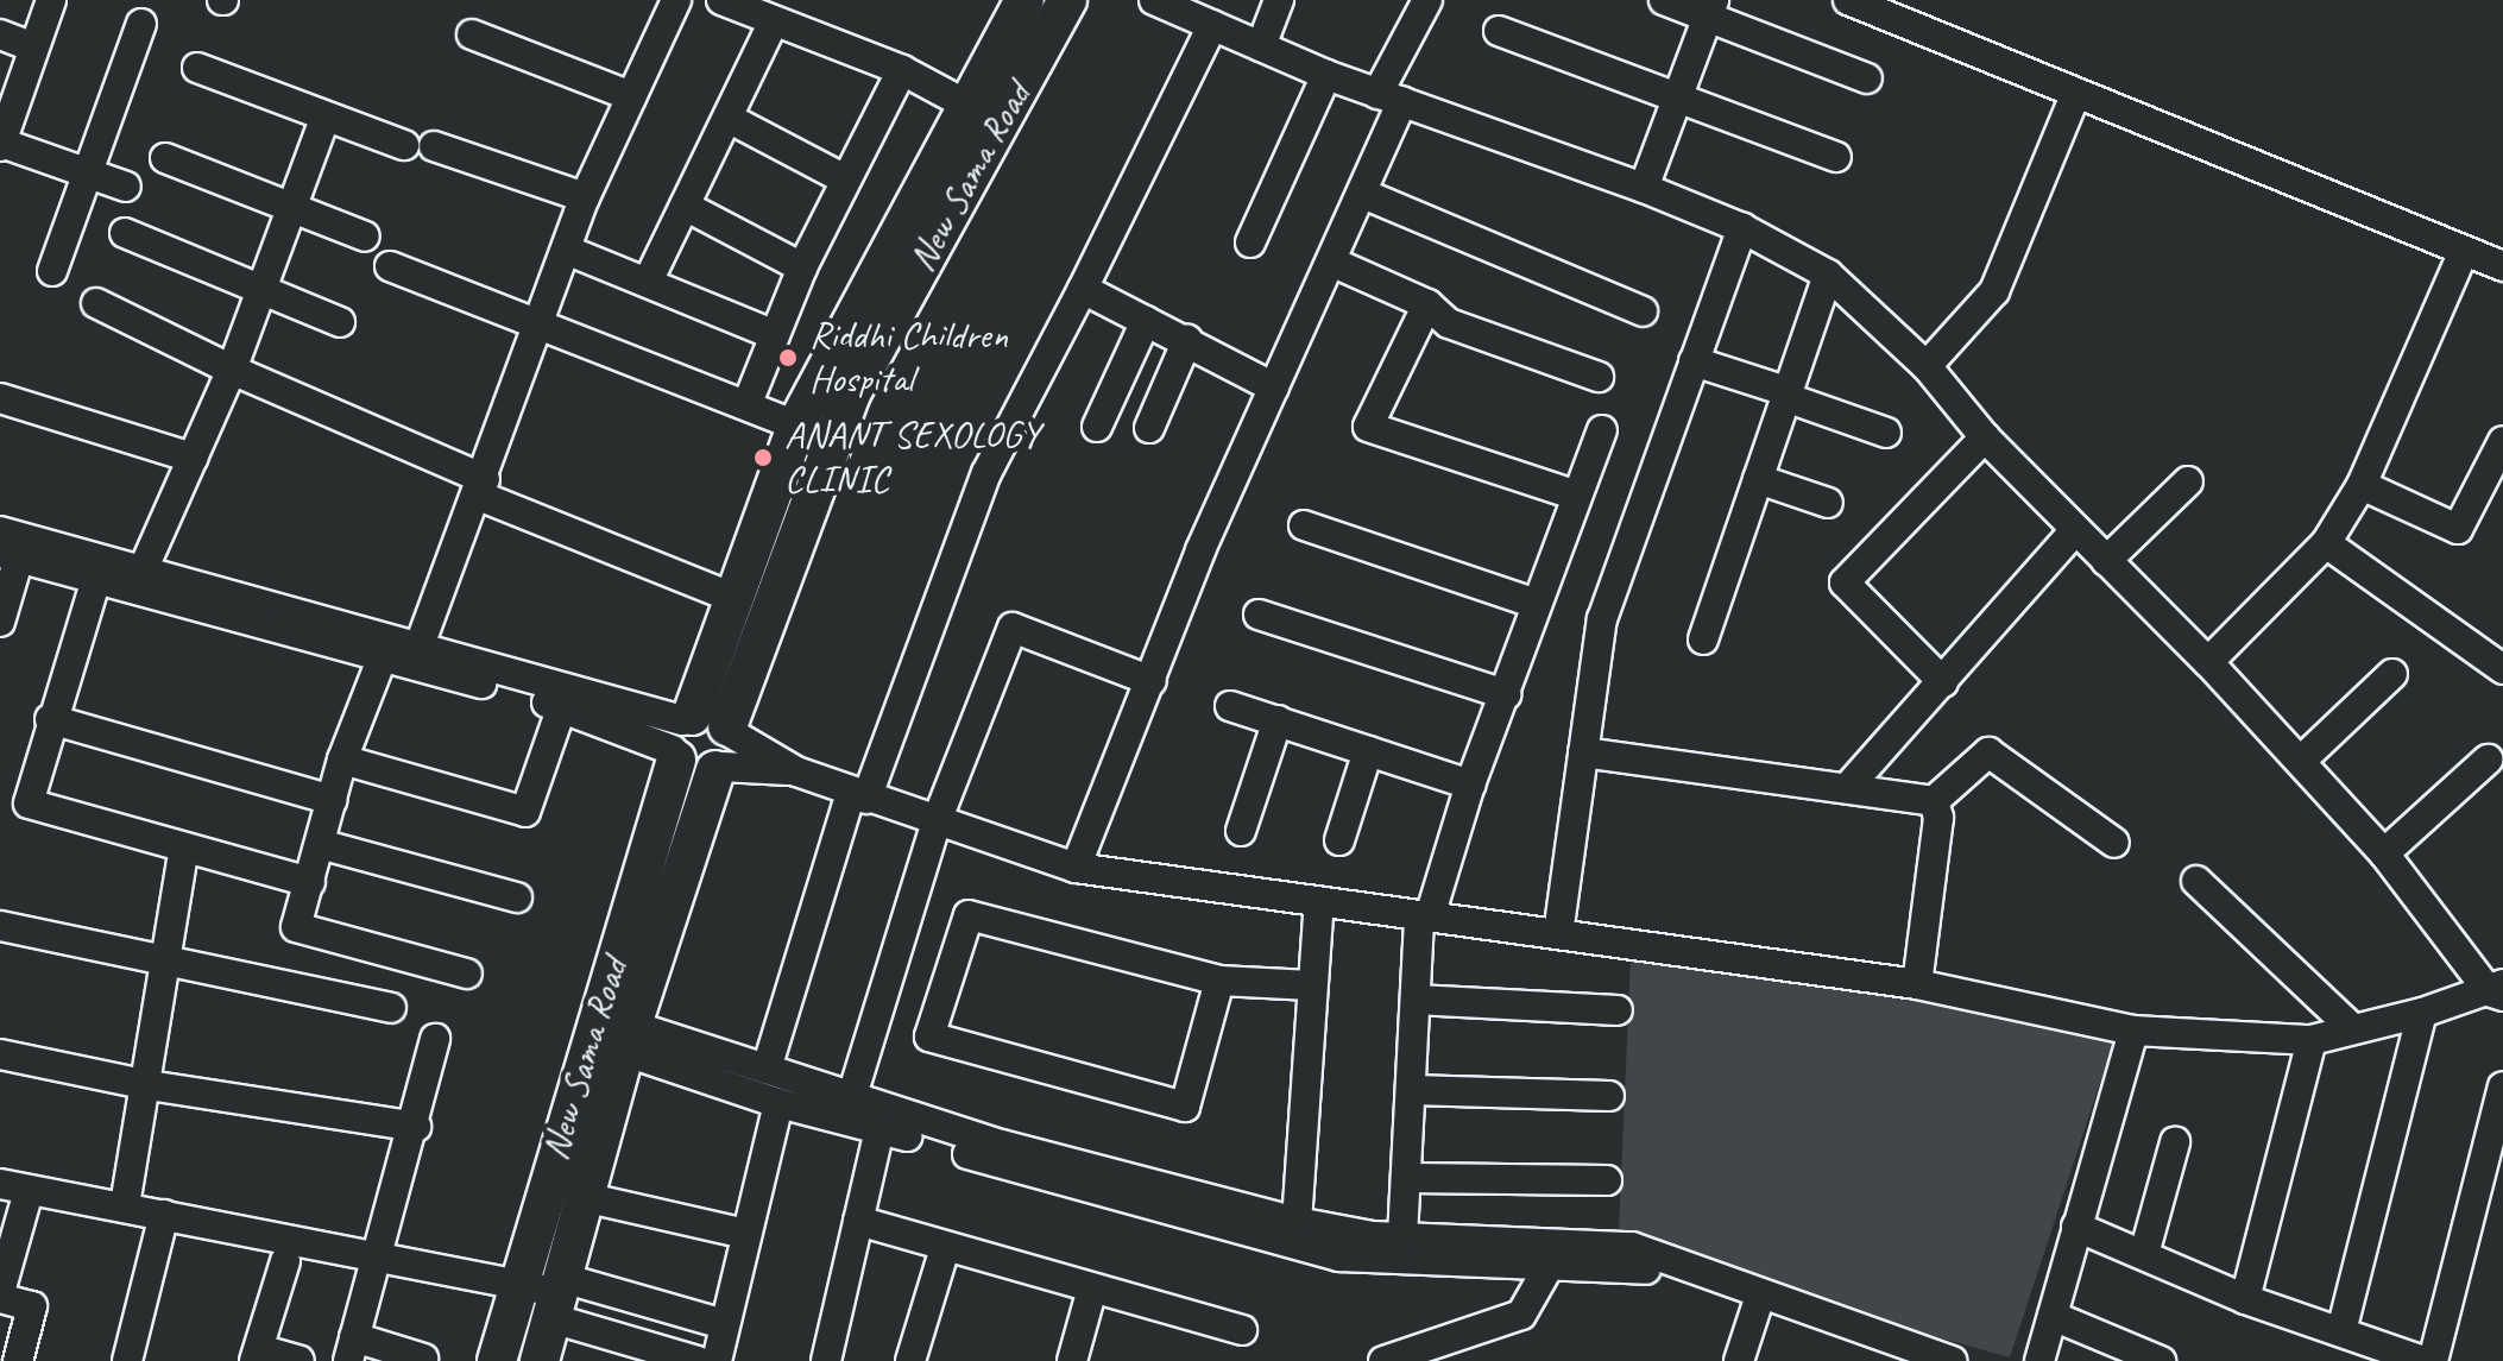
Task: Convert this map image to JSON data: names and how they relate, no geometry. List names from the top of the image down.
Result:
{
  "streets": {
    "main road": ["New Sama Road"]
  },
  "places": ["Riddhi Children Hospital", "ANANT SEXOLOGY CLINIC"]
}
